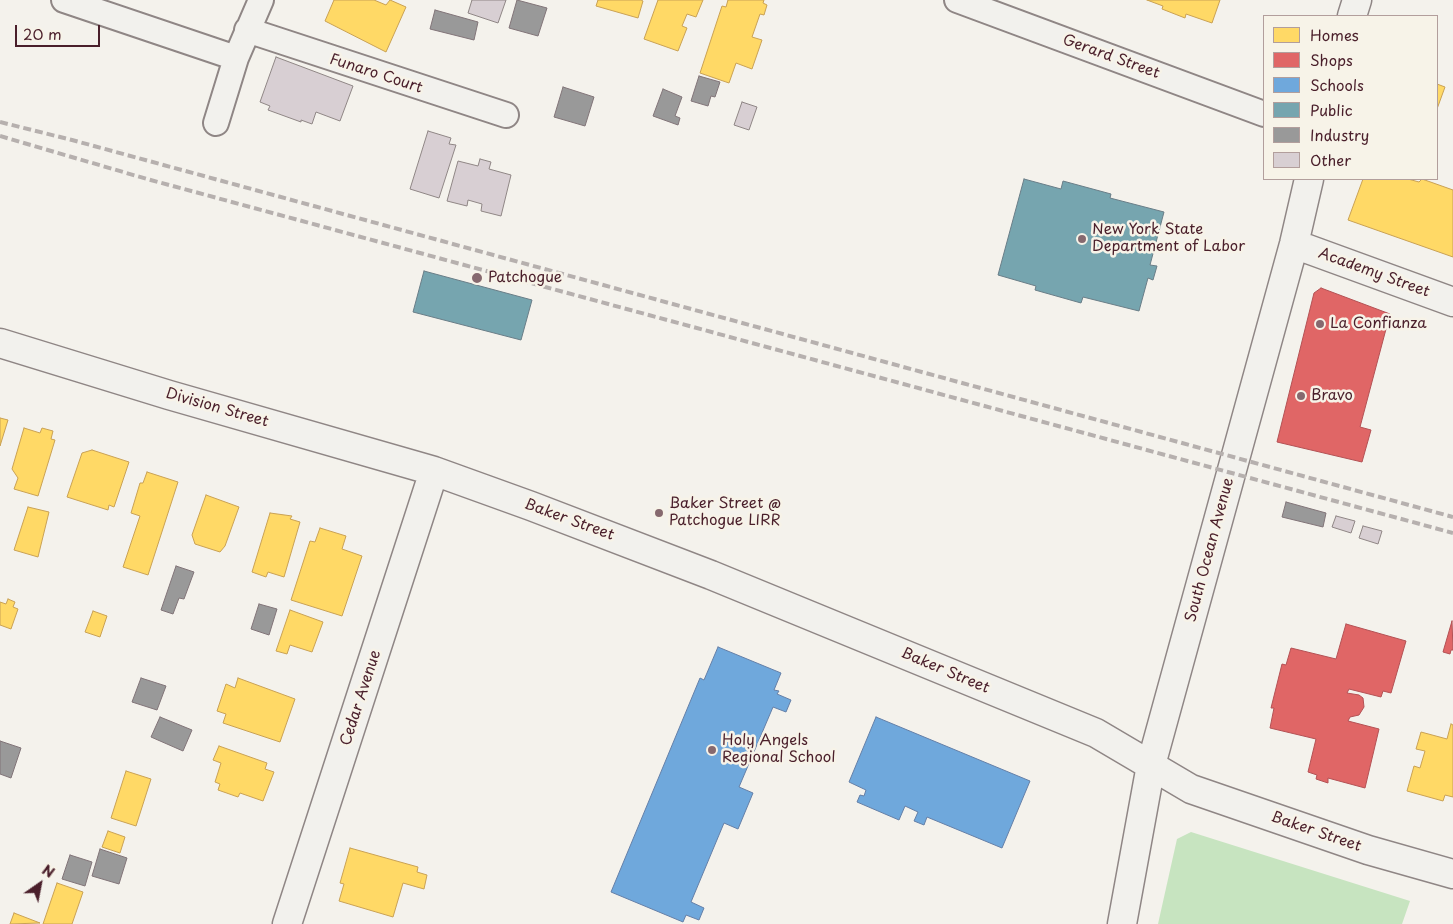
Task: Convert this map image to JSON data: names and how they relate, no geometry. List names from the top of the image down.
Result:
{
  "streets": {
    "street": [
      "Gerard Street",
      "Funaro Court",
      "Academy Street",
      "Division Street",
      "Baker Street",
      "South Ocean Avenue",
      "Cedar Avenue"
    ]
  },
  "crossings": [
    ["Academy Street", "South Ocean Avenue"],
    ["Division Street", "Baker Street"],
    ["Division Street", "Cedar Avenue"],
    ["Baker Street", "South Ocean Avenue"],
    ["Baker Street", "Cedar Avenue"]
  ],
  "places": [
    "New York State Department of Labor",
    "Patchogue",
    "La Confianza",
    "Bravo",
    "Baker Street @ Patchogue LIRR",
    "Holy Angels Regional School"
  ],
  "legend": [
    "Homes",
    "Shops",
    "Schools",
    "Public",
    "Industry",
    "Other"
  ],
  "scale_bar": "20 m",
  "north": "top right"
}
